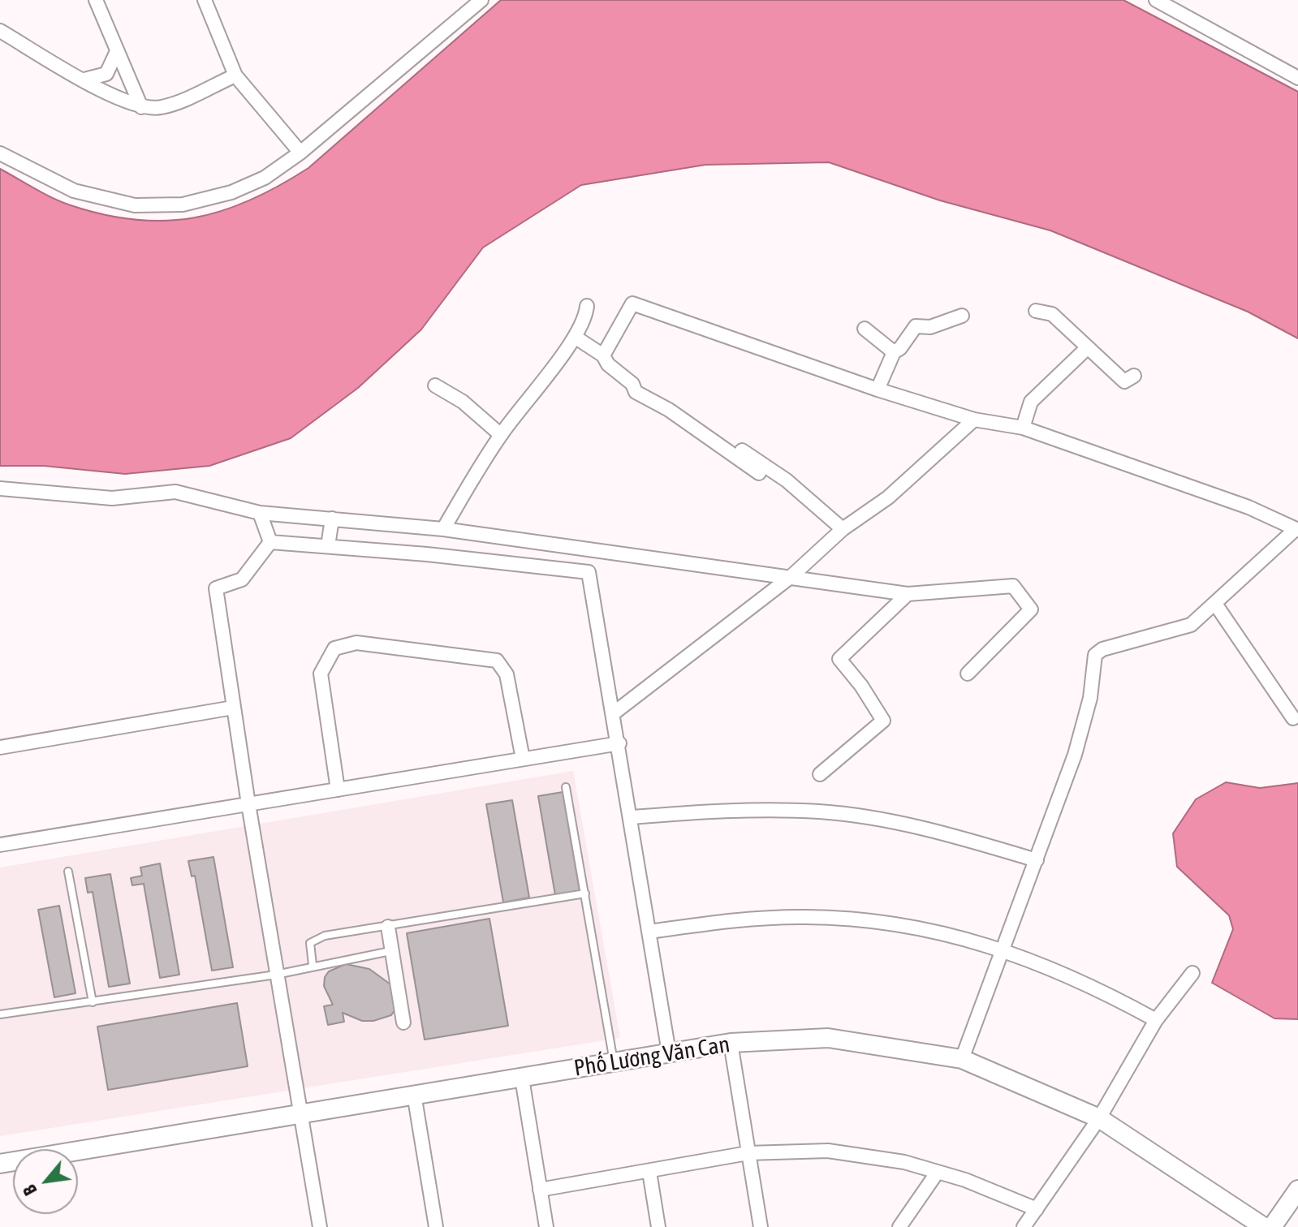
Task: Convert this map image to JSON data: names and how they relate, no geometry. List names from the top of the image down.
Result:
{
  "streets": {
    "street": ["Phố Lương Văn Can"]
  },
  "north": "bottom left"
}
